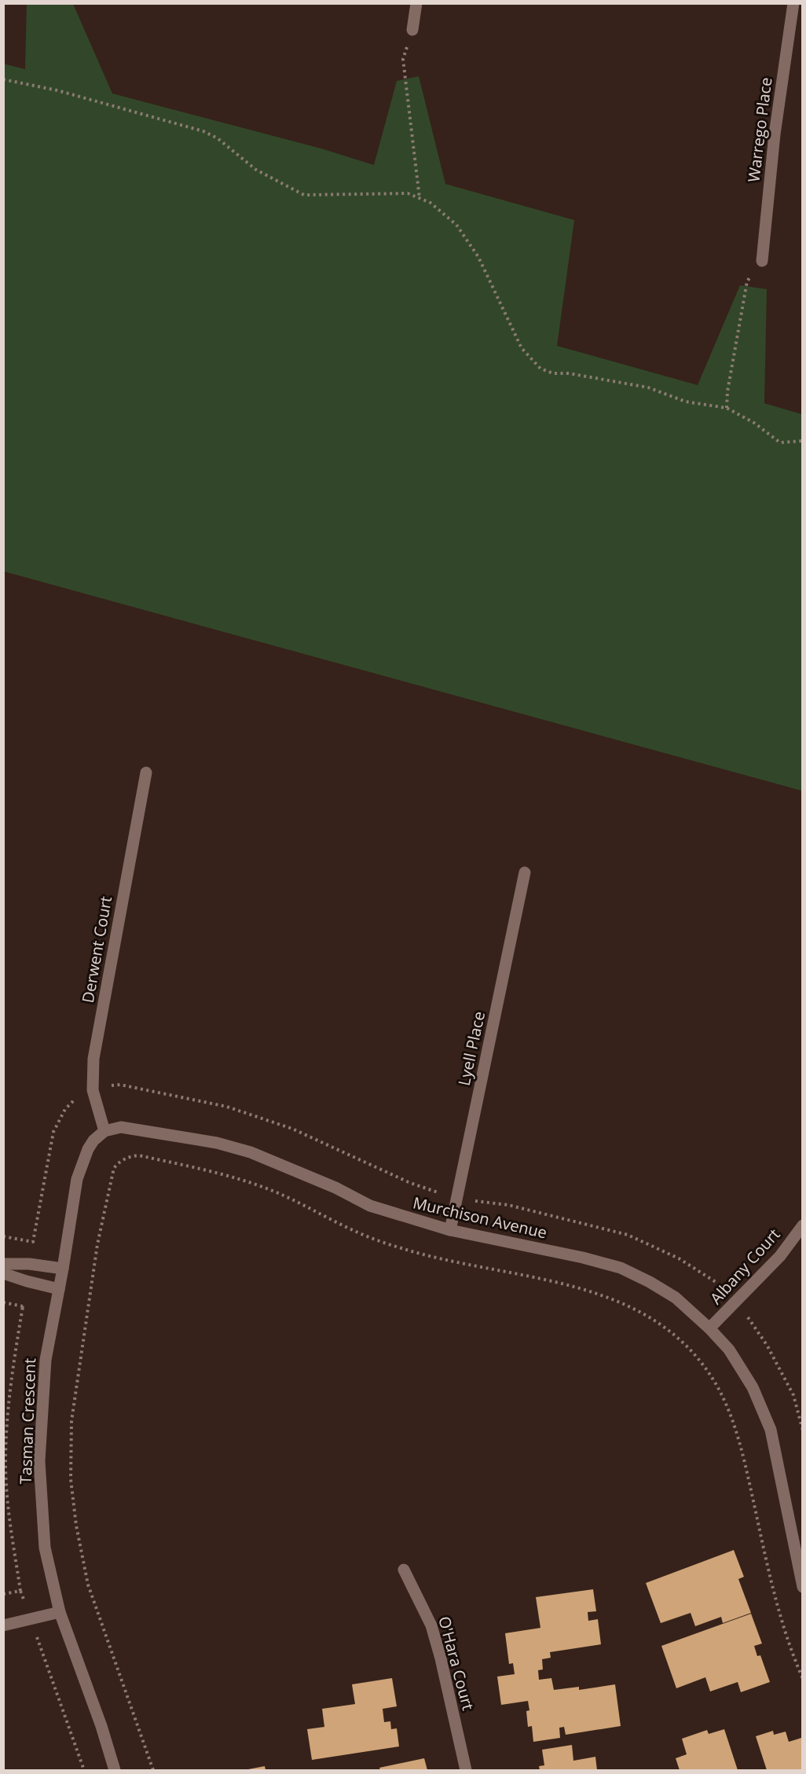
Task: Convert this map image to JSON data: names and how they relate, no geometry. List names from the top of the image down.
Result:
{
  "streets": {
    "street": [
      "Warrego Place",
      "Derwent Court",
      "Lyell Place",
      "Murchison Avenue",
      "Albany Court",
      "Tasman Crescent",
      "O'Hara Court"
    ]
  },
  "crossings": [
    ["Derwent Court", "Murchison Avenue"],
    ["Lyell Place", "Murchison Avenue"],
    ["Murchison Avenue", "Albany Court"]
  ]
}
